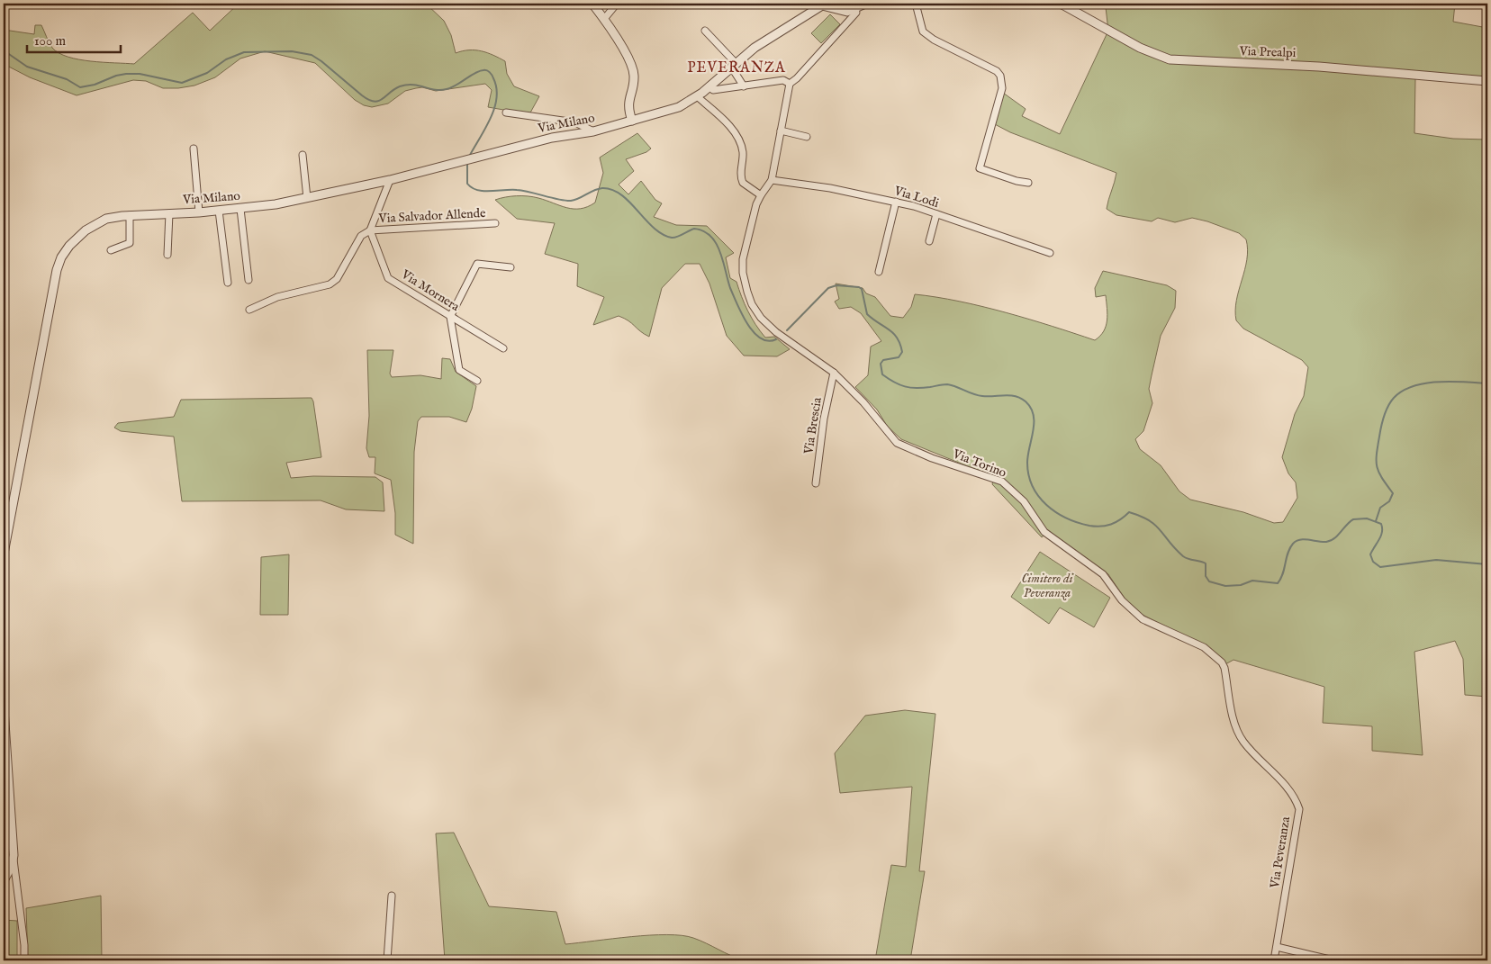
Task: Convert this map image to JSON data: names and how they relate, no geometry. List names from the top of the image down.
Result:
{
  "streets": {
    "street": [
      "Via Prealpi",
      "Via Milano",
      "Via Lodi",
      "Via Salvador Allende",
      "Via Mornera",
      "Via Brescia",
      "Via Torino",
      "Via Peveranza"
    ]
  },
  "crossings": [
    ["Via Salvador Allende", "Via Mornera"],
    ["Via Brescia", "Via Torino"],
    ["Via Torino", "Via Peveranza"]
  ],
  "districts": ["PEVERANZA"],
  "parks": ["Cimitero di Peveranza"],
  "scale_bar": "100 m"
}
